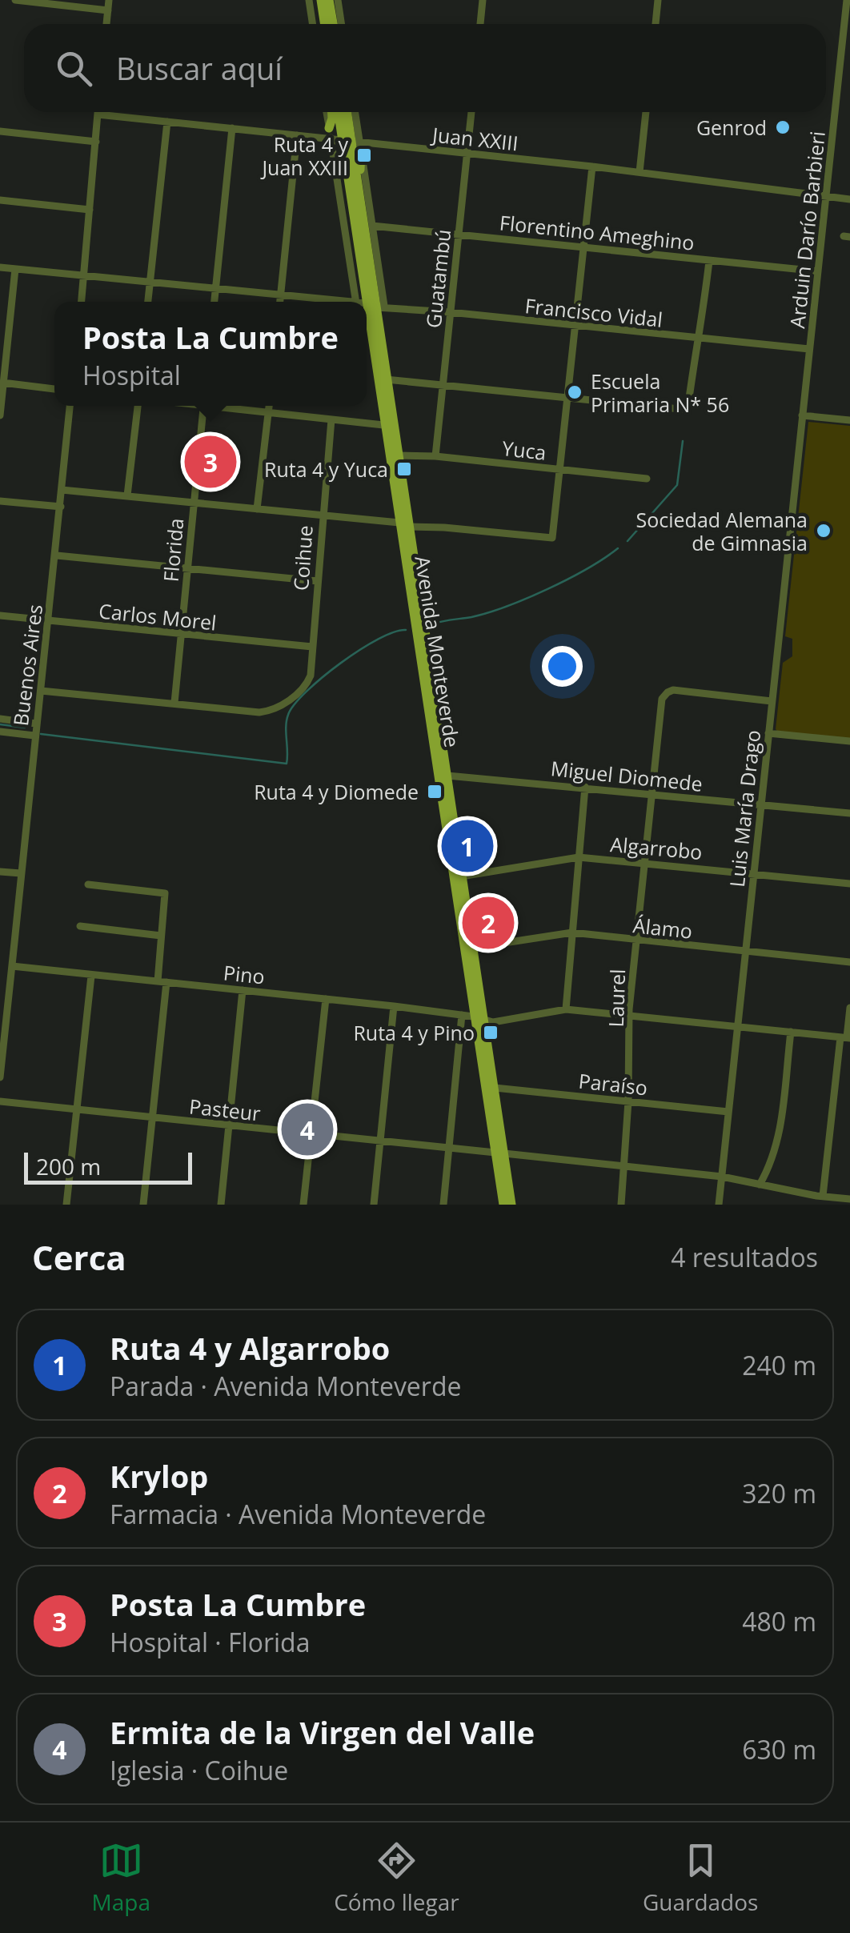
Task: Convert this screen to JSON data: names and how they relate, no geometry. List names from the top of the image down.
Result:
{
  "streets": {
    "main road": ["Avenida Monteverde"],
    "street": [
      "Juan XXIII",
      "Arduin Darío Barbieri",
      "Florentino Ameghino",
      "Guatambú",
      "Francisco Vidal",
      "Yuca",
      "Florida",
      "Coihue",
      "Carlos Morel",
      "Buenos Aires",
      "Miguel Diomede",
      "Luis María Drago",
      "Algarrobo",
      "Álamo",
      "Pino",
      "Laurel",
      "Paraíso",
      "Pasteur"
    ]
  },
  "crossings": [
    ["Juan XXIII", "Arduin Darío Barbieri"],
    ["Juan XXIII", "Guatambú"],
    ["Juan XXIII", "Avenida Monteverde"],
    ["Arduin Darío Barbieri", "Florentino Ameghino"],
    ["Arduin Darío Barbieri", "Francisco Vidal"],
    ["Arduin Darío Barbieri", "Luis María Drago"],
    ["Florentino Ameghino", "Guatambú"],
    ["Guatambú", "Francisco Vidal"],
    ["Guatambú", "Yuca"],
    ["Francisco Vidal", "Avenida Monteverde"],
    ["Yuca", "Avenida Monteverde"],
    ["Florida", "Coihue"],
    ["Florida", "Carlos Morel"],
    ["Coihue", "Carlos Morel"],
    ["Carlos Morel", "Buenos Aires"],
    ["Avenida Monteverde", "Miguel Diomede"],
    ["Avenida Monteverde", "Algarrobo"],
    ["Avenida Monteverde", "Álamo"],
    ["Avenida Monteverde", "Pino"],
    ["Avenida Monteverde", "Paraíso"],
    ["Avenida Monteverde", "Pasteur"],
    ["Buenos Aires", "Pino"],
    ["Miguel Diomede", "Luis María Drago"],
    ["Miguel Diomede", "Laurel"],
    ["Luis María Drago", "Algarrobo"],
    ["Luis María Drago", "Álamo"],
    ["Luis María Drago", "Laurel"],
    ["Luis María Drago", "Paraíso"],
    ["Luis María Drago", "Pasteur"],
    ["Algarrobo", "Laurel"],
    ["Álamo", "Laurel"],
    ["Laurel", "Paraíso"],
    ["Laurel", "Pasteur"]
  ],
  "places": {
    "other": ["Genrod", "Escuela Primaria N* 56", "Sociedad Alemana de Gimnasia"],
    "transit": [
      "Ruta 4 y Juan XXIII",
      "Ruta 4 y Yuca",
      "Ruta 4 y Diomede",
      "Ruta 4 y Pino"
    ]
  },
  "scale_bar": "200 m",
  "page": {
    "search": "Buscar aquí",
    "popup": ["Posta La Cumbre", "Hospital"],
    "pins": [
      "3",
      "1",
      "2",
      "4"
    ],
    "scale": "200 m",
    "heading": ["Cerca", "4 resultados"],
    "list": [
      {
        "mark": "1",
        "name": "Ruta 4 y Algarrobo",
        "note": "Parada · Avenida Monteverde",
        "value": "240 m"
      },
      {
        "mark": "2",
        "name": "Krylop",
        "note": "Farmacia · Avenida Monteverde",
        "value": "320 m"
      },
      {
        "mark": "3",
        "name": "Posta La Cumbre",
        "note": "Hospital · Florida",
        "value": "480 m"
      },
      {
        "mark": "4",
        "name": "Ermita de la Virgen del Valle",
        "note": "Iglesia · Coihue",
        "value": "630 m"
      }
    ],
    "nav": ["Mapa", "Cómo llegar", "Guardados"]
  }
}
